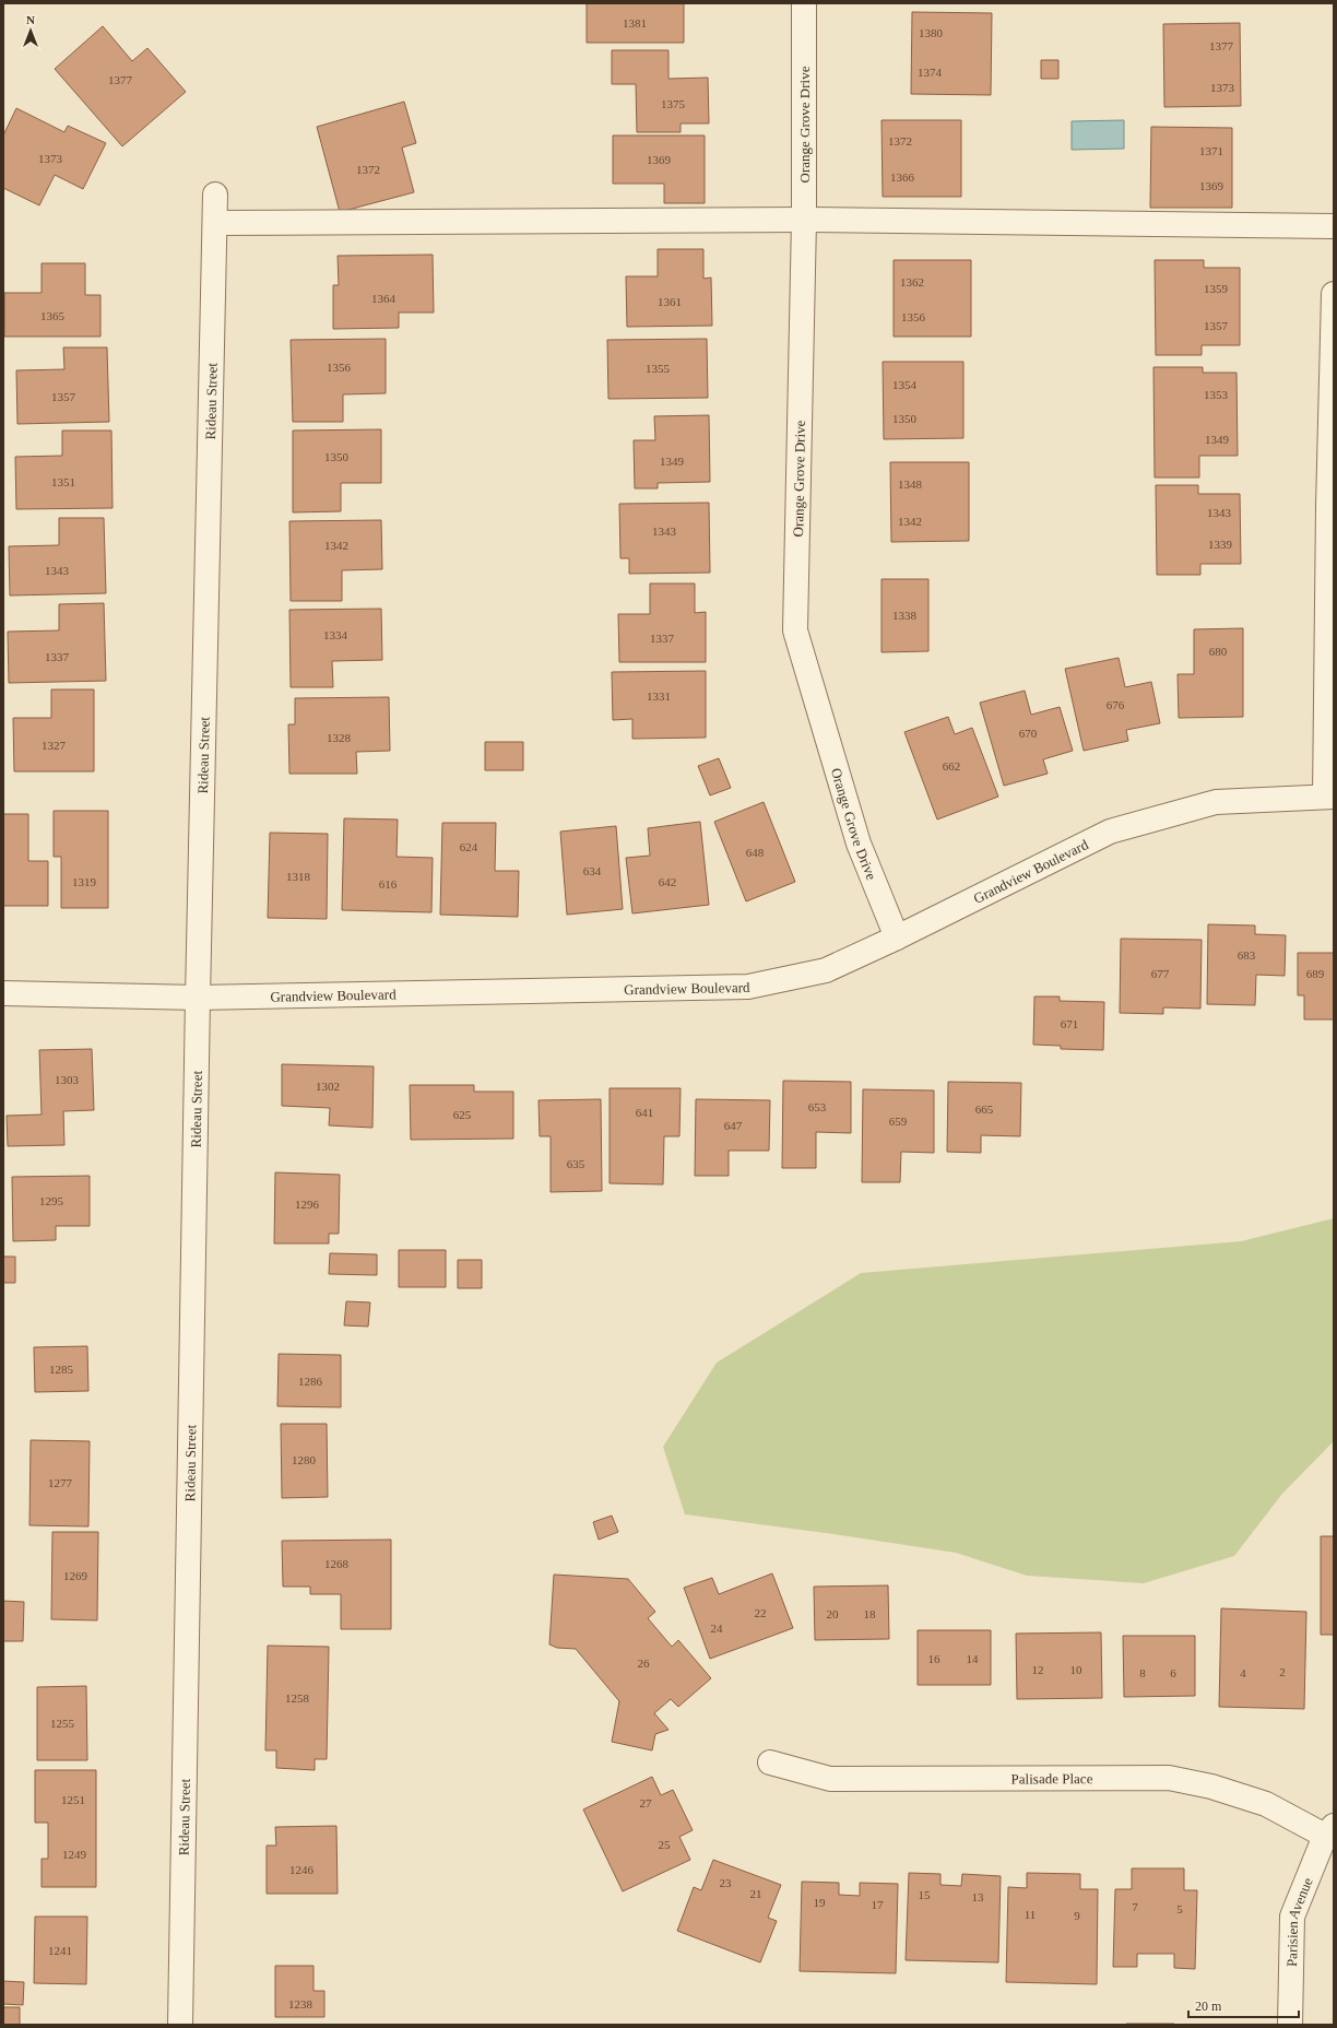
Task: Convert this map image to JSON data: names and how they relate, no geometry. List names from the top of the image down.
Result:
{
  "streets": {
    "street": [
      "Orange Grove Drive",
      "Rideau Street",
      "Grandview Boulevard",
      "Palisade Place",
      "Parisien Avenue"
    ]
  },
  "crossings": [
    ["Orange Grove Drive", "Grandview Boulevard"],
    ["Rideau Street", "Grandview Boulevard"],
    ["Palisade Place", "Parisien Avenue"]
  ],
  "house_numbers": [
    "1381",
    "1380",
    "1377",
    "1374",
    "1377",
    "1373",
    "1375",
    "1372",
    "1371",
    "1373",
    "1369",
    "1372",
    "1366",
    "1369",
    "1362",
    "1359",
    "1364",
    "1361",
    "1365",
    "1356",
    "1357",
    "1356",
    "1355",
    "1354",
    "1353",
    "1357",
    "1350",
    "1349",
    "1350",
    "1349",
    "1351",
    "1348",
    "1343",
    "1342",
    "1343",
    "1339",
    "1342",
    "1343",
    "1338",
    "1334",
    "1337",
    "680",
    "1337",
    "1331",
    "676",
    "670",
    "1328",
    "1327",
    "662",
    "624",
    "648",
    "634",
    "1318",
    "1319",
    "642",
    "616",
    "683",
    "677",
    "689",
    "671",
    "1303",
    "1302",
    "653",
    "665",
    "641",
    "625",
    "659",
    "647",
    "635",
    "1295",
    "1296",
    "1285",
    "1286",
    "1280",
    "1277",
    "1268",
    "1269",
    "22",
    "20",
    "18",
    "24",
    "16",
    "14",
    "26",
    "12",
    "10",
    "2",
    "8",
    "6",
    "4",
    "1258",
    "1255",
    "1251",
    "27",
    "25",
    "1249",
    "1246",
    "23",
    "21",
    "15",
    "13",
    "19",
    "17",
    "7",
    "5",
    "11",
    "9",
    "1241",
    "1238"
  ],
  "scale_bar": "20 m",
  "north": "top"
}
